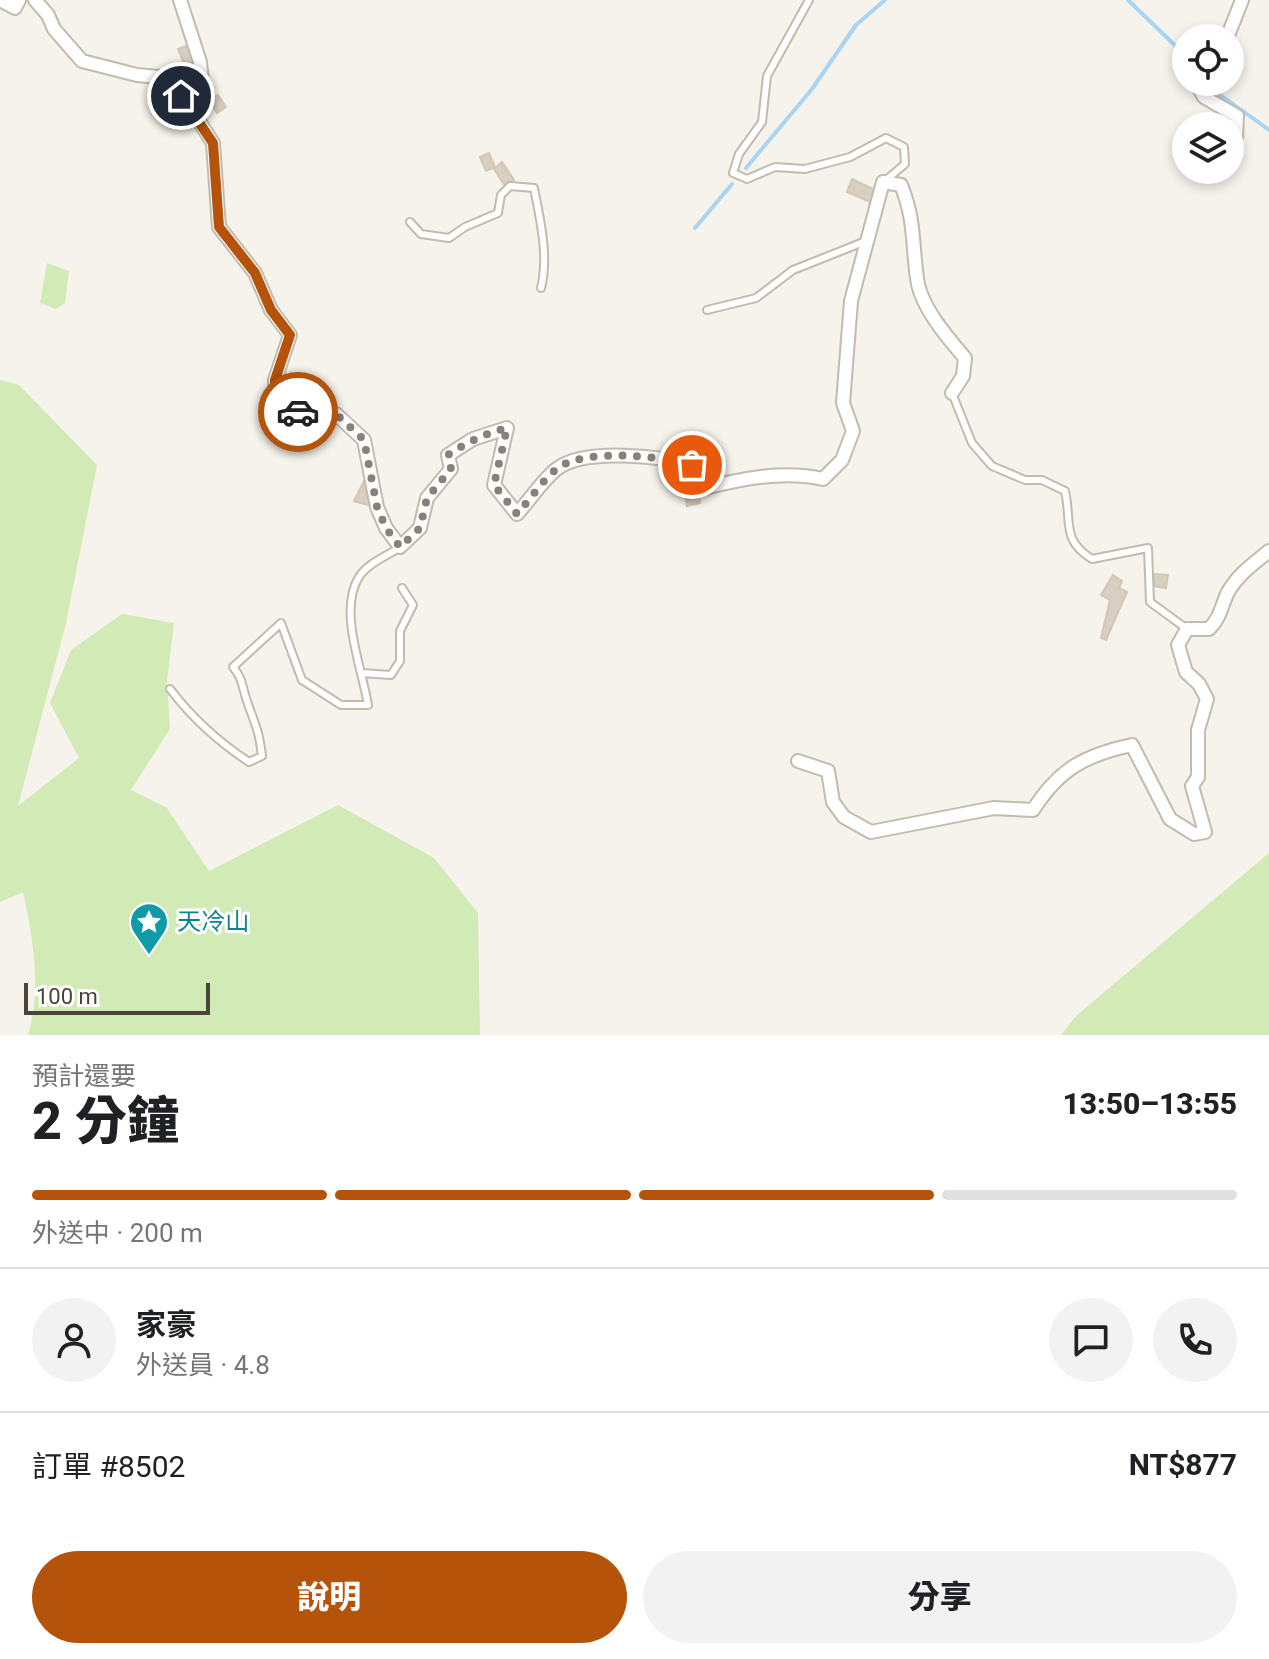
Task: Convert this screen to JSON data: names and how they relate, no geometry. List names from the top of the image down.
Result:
{
  "places": {
    "place": ["天冷山"]
  },
  "scale_bar": "100 m",
  "page": {
    "scale": "100 m",
    "heading": ["2 分鐘", "預計還要", "13:50–13:55"],
    "panel": [
      "家豪",
      "外送員 · 4.8",
      "訂單 #8502",
      "NT$877"
    ],
    "bar": "外送中 · 200 m",
    "buttons": ["說明", "分享"]
  }
}
